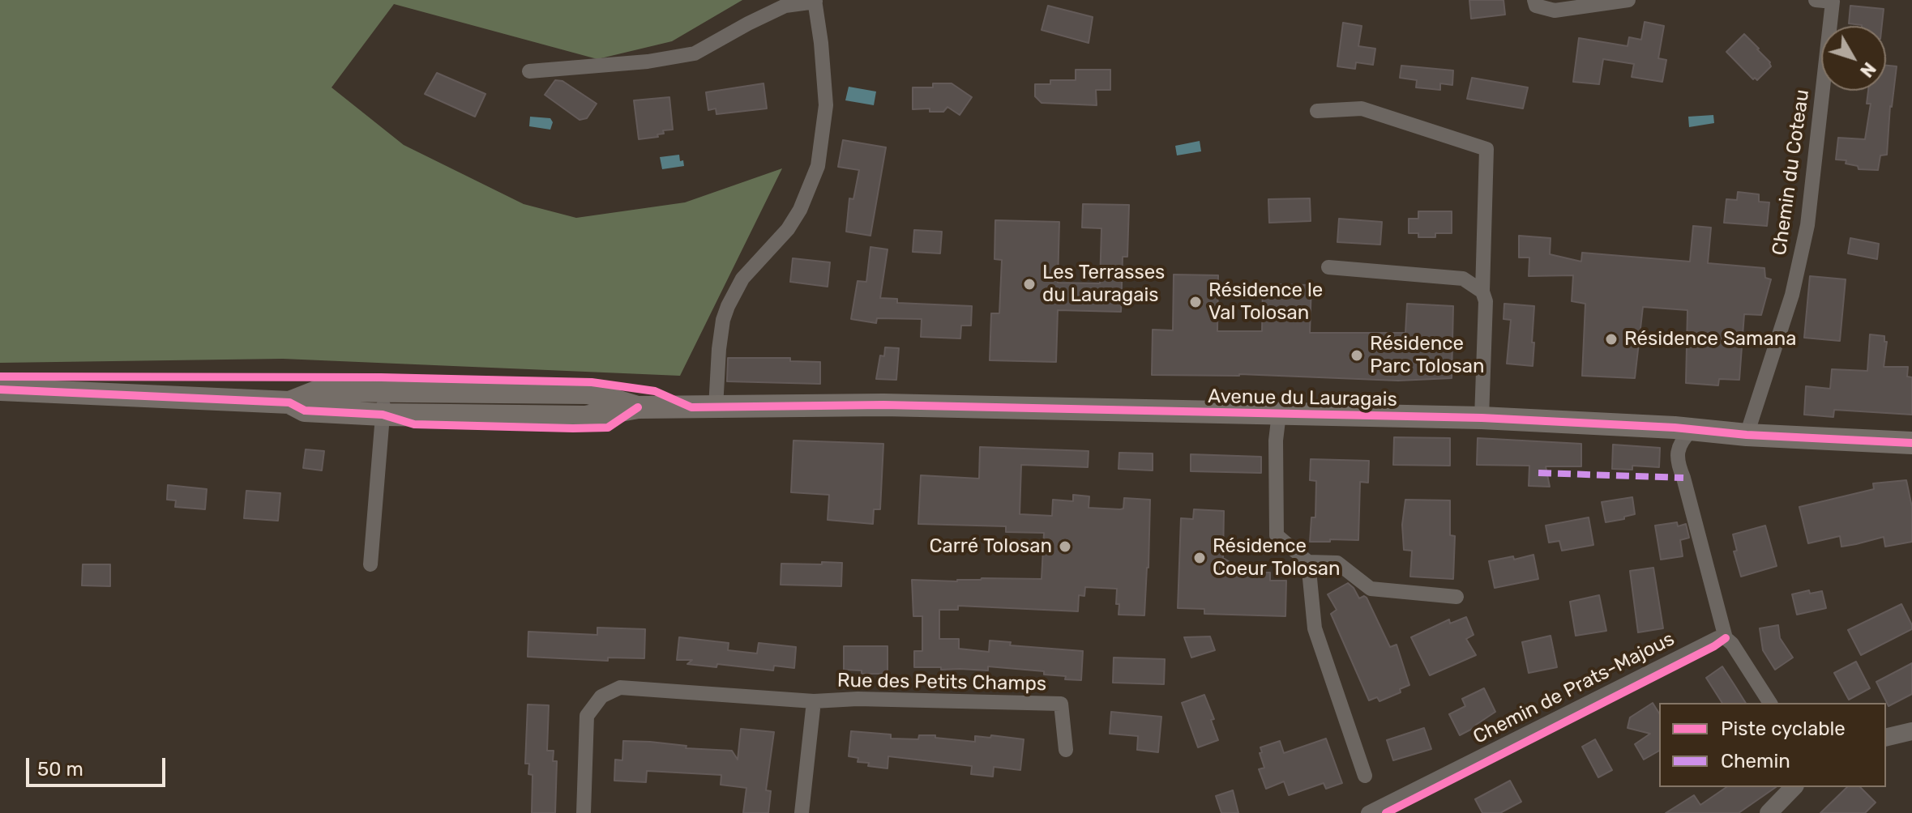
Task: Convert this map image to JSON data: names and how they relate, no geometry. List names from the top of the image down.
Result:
{
  "streets": {
    "main road": ["Avenue du Lauragais"],
    "street": ["Chemin du Coteau", "Rue des Petits Champs", "Chemin de Prats-Majous"]
  },
  "crossings": [
    ["Chemin du Coteau", "Avenue du Lauragais"]
  ],
  "places": [
    "Les Terrasses du Lauragais",
    "Résidence le Val Tolosan",
    "Résidence Samana",
    "Résidence Parc Tolosan",
    "Carré Tolosan",
    "Résidence Coeur Tolosan"
  ],
  "legend": ["Piste cyclable", "Chemin"],
  "scale_bar": "50 m",
  "north": "bottom right"
}
